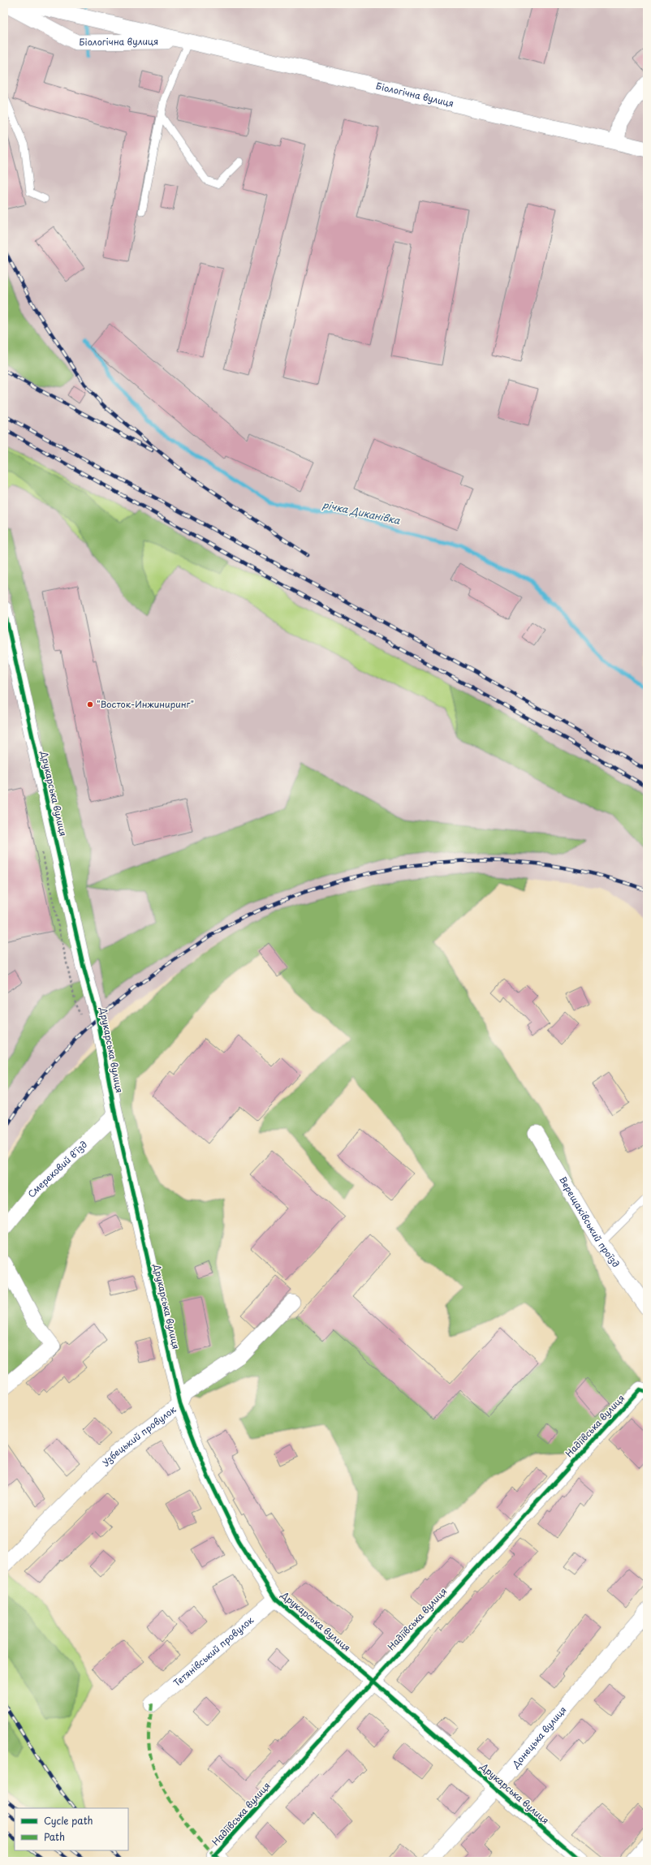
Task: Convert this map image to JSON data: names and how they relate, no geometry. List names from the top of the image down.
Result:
{
  "streets": {
    "street": [
      "Біологічна вулиця",
      "Друкарська вулиця",
      "Смерековий в'їзд",
      "Верещаківський проїзд",
      "Надіївська вулиця",
      "Узбецький провулок",
      "Тетянівський провулок",
      "Донецька вулиця"
    ]
  },
  "crossings": [
    ["Друкарська вулиця", "Смерековий в'їзд"],
    ["Друкарська вулиця", "Надіївська вулиця"],
    ["Друкарська вулиця", "Узбецький провулок"],
    ["Друкарська вулиця", "Тетянівський провулок"],
    ["Друкарська вулиця", "Донецька вулиця"]
  ],
  "water": ["річка Диканівка"],
  "places": ["\"Восток-Инжиниринг\""],
  "legend": ["Cycle path", "Path"]
}
